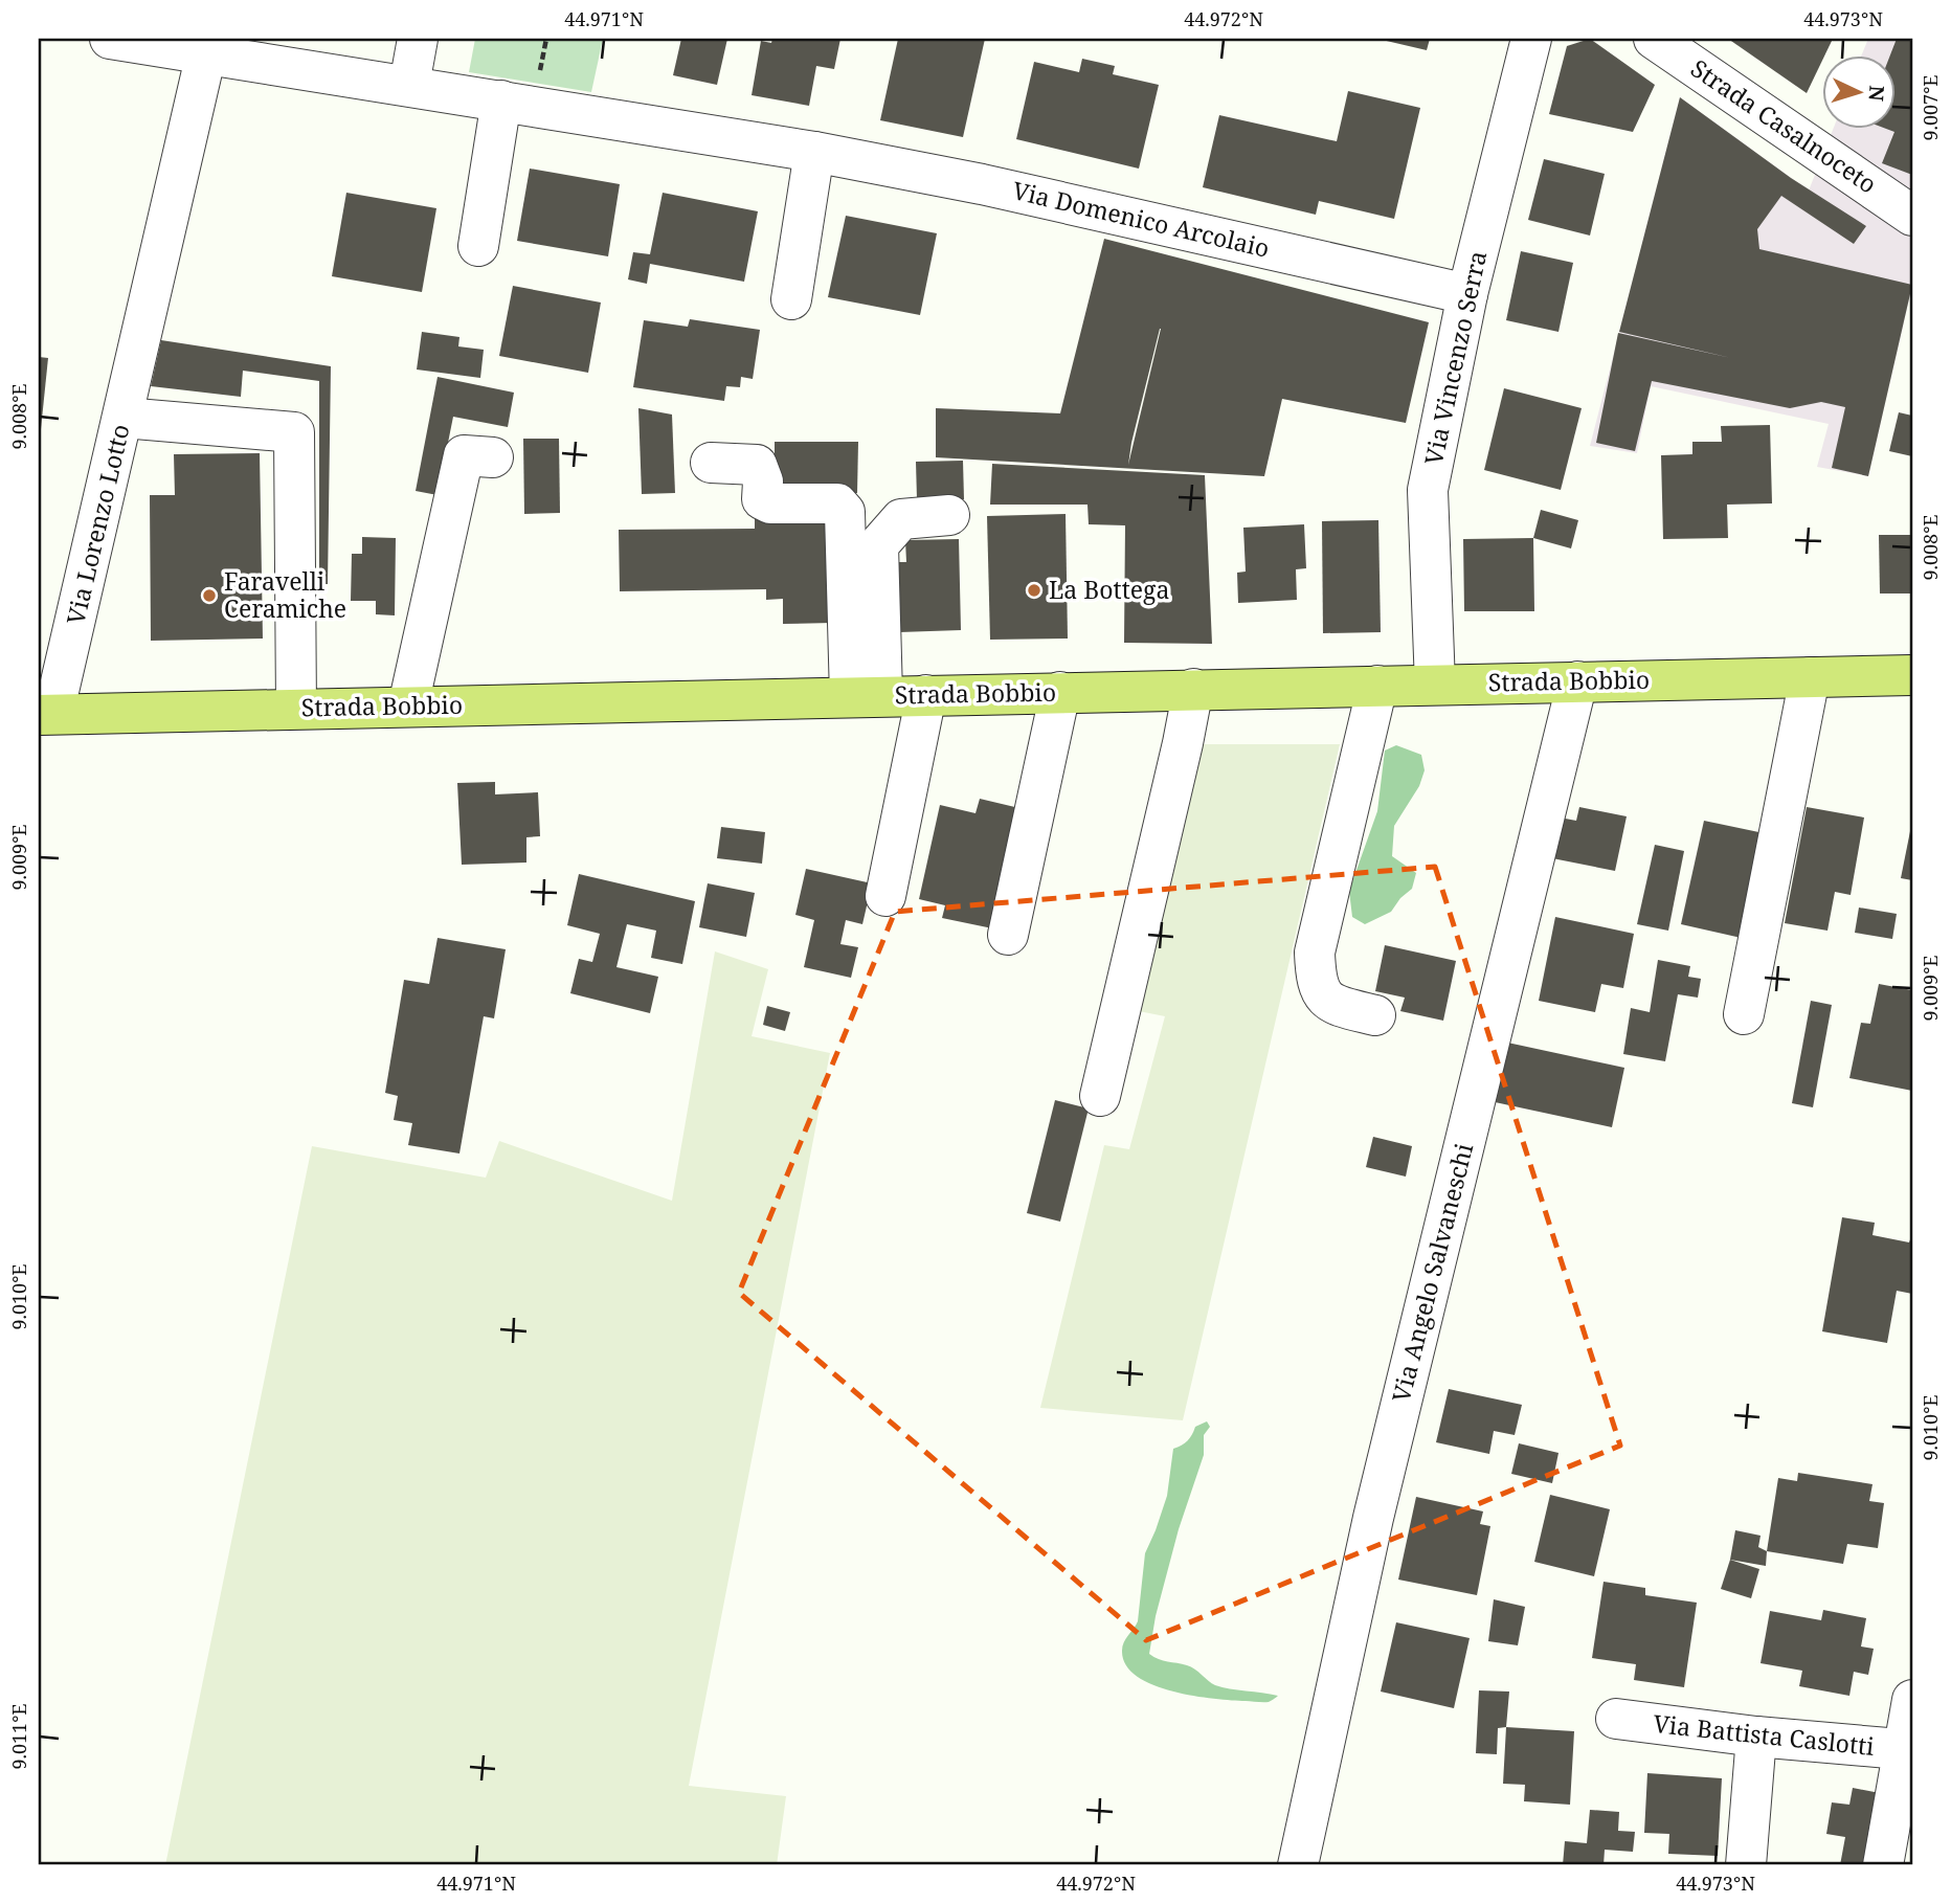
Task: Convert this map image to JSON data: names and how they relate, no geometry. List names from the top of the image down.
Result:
{
  "streets": {
    "main road": ["Strada Bobbio"],
    "street": [
      "Strada Casalnoceto",
      "Via Domenico Arcolaio",
      "Via Vincenzo Serra",
      "Via Lorenzo Lotto",
      "Via Angelo Salvaneschi",
      "Via Battista Caslotti"
    ]
  },
  "crossings": [
    ["Via Domenico Arcolaio", "Via Vincenzo Serra"],
    ["Via Domenico Arcolaio", "Via Lorenzo Lotto"],
    ["Via Vincenzo Serra", "Strada Bobbio"],
    ["Via Lorenzo Lotto", "Strada Bobbio"],
    ["Strada Bobbio", "Via Angelo Salvaneschi"]
  ],
  "places": ["La Bottega", "Faravelli Ceramiche"],
  "north": "right",
  "coordinates": [
    "44.971°N",
    "44.972°N",
    "44.973°N",
    "9.007°E",
    "9.008°E",
    "9.009°E",
    "9.010°E",
    "9.011°E"
  ]
}
